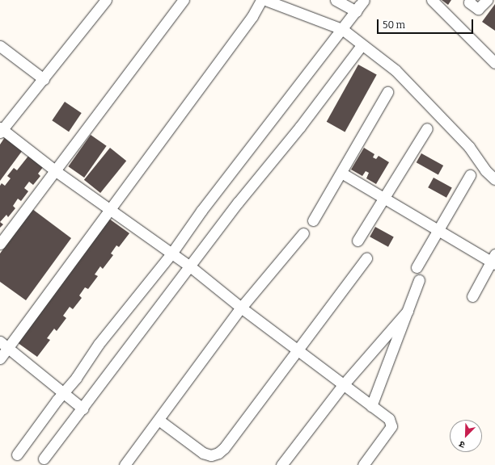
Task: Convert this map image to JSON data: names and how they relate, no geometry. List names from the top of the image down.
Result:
{
  "scale_bar": "50 m",
  "north": "bottom left"
}
